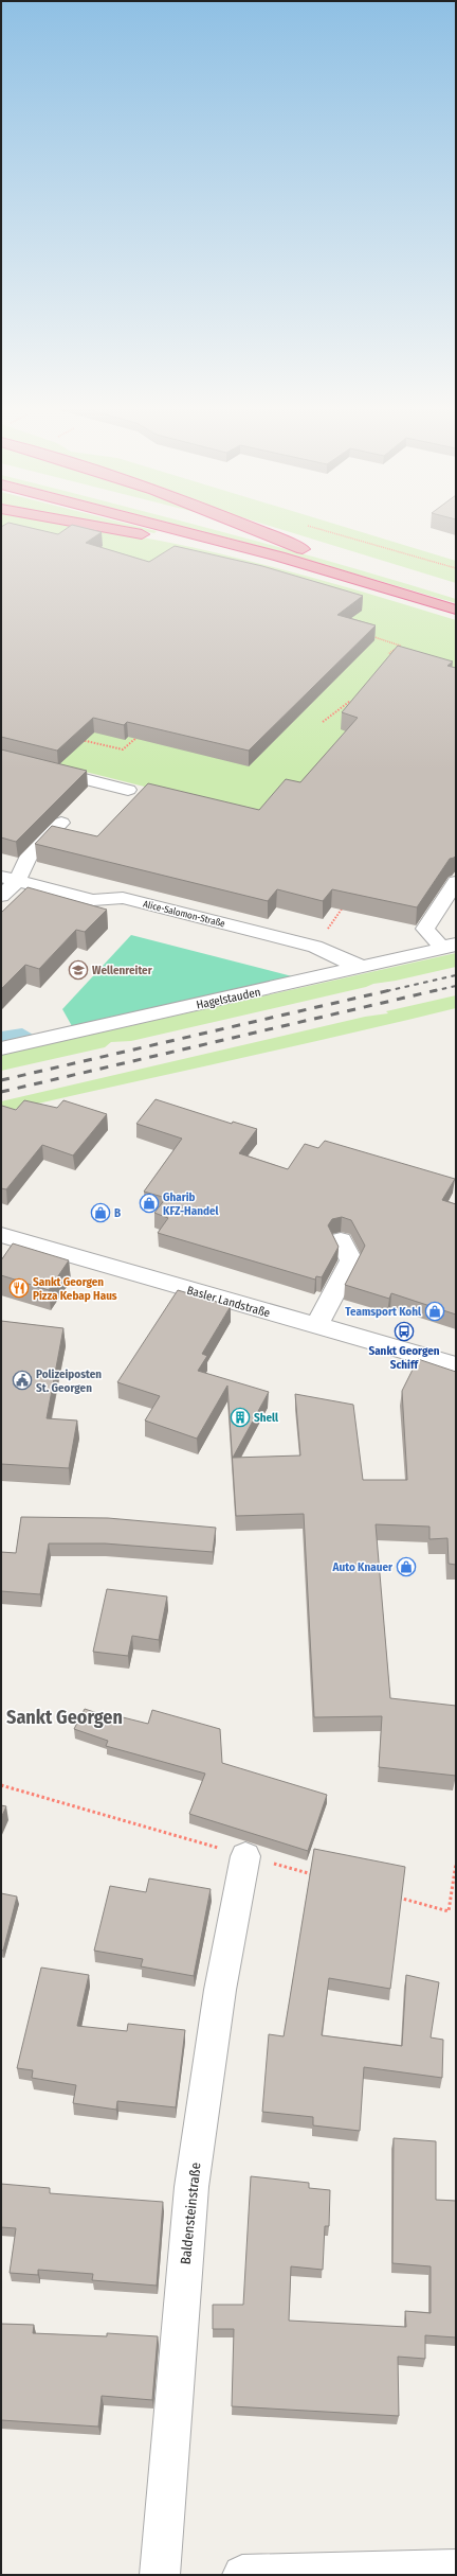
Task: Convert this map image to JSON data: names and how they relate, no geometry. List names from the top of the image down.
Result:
{
  "streets": {
    "street": [
      "Alice-Salomon-Straße",
      "Hagelstauden",
      "Basler Landstraße",
      "Baldensteinstraße"
    ]
  },
  "crossings": [
    ["Alice-Salomon-Straße", "Hagelstauden"]
  ],
  "districts": ["Sankt Georgen"],
  "places": {
    "school or university": ["Wellenreiter"],
    "shop": [
      "Gharib KFZ-Handel",
      "B",
      "Teamsport Kohl",
      "Auto Knauer"
    ],
    "restaurant": ["Sankt Georgen Pizza Kebap Haus"],
    "bus stop": ["Sankt Georgen Schiff"],
    "public building": ["Polizeiposten St. Georgen"],
    "building": ["Shell"]
  }
}
